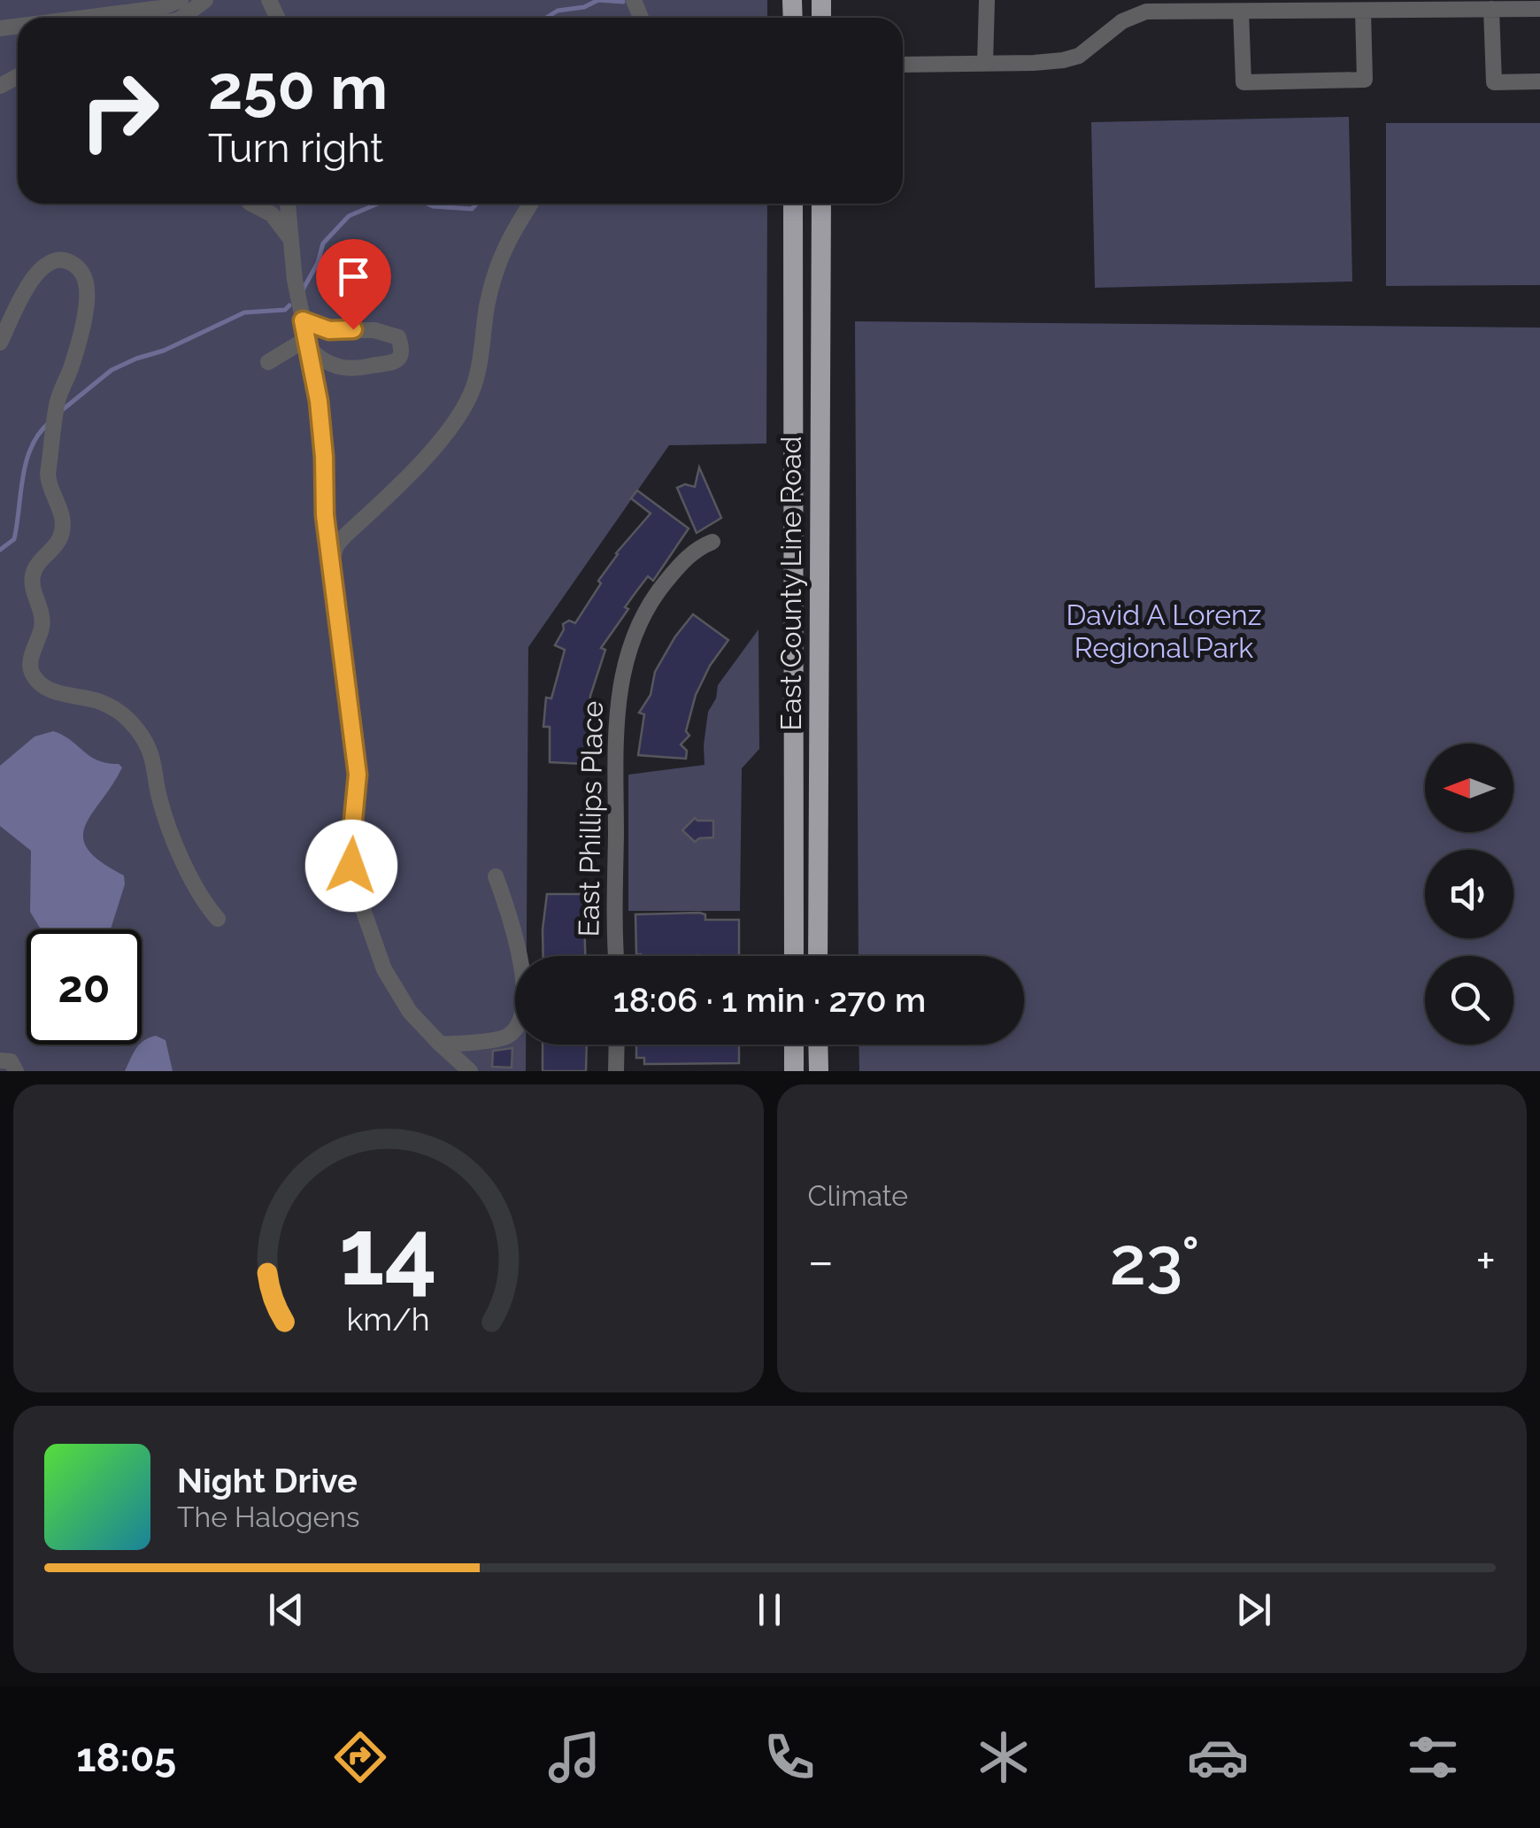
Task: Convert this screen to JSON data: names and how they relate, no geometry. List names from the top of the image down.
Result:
{
  "streets": {
    "main road": ["East County Line Road"],
    "street": ["East Phillips Place"]
  },
  "parks": ["David A Lorenz Regional Park"],
  "north": "left",
  "page": {
    "turn": ["250 m", "Turn right"],
    "limit": "20",
    "trip": "18:06 · 1 min · 270 m",
    "tile": "Climate",
    "heat": ["−", "23°", "+"],
    "song": ["Night Drive", "The Halogens"],
    "tabs": "18:05",
    "gauge": ["14", "km/h"]
  }
}
